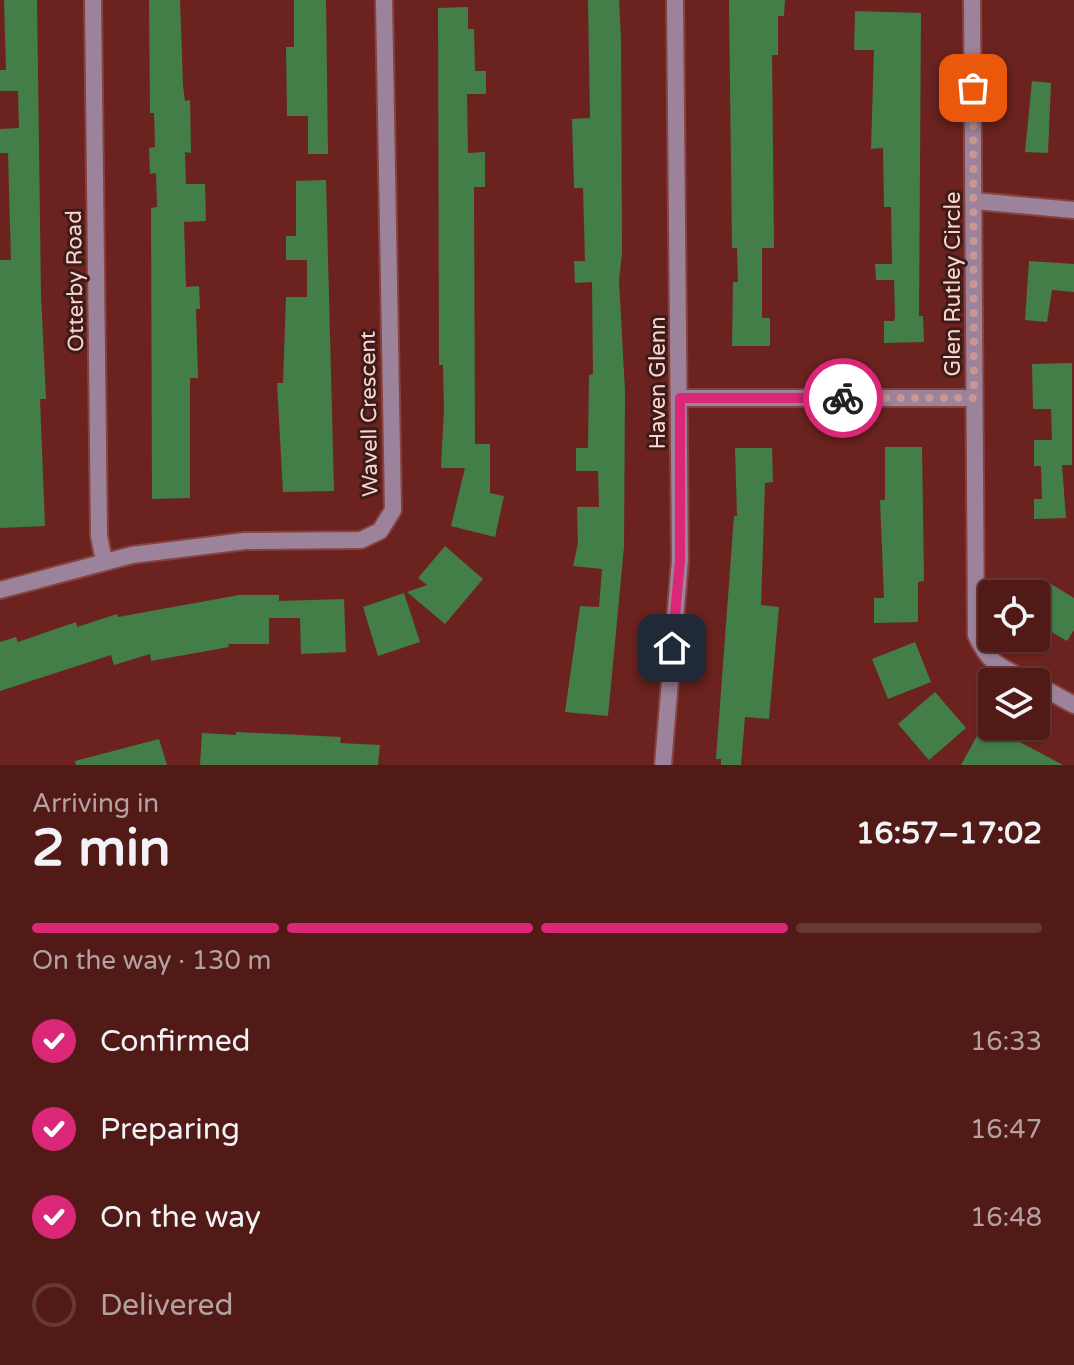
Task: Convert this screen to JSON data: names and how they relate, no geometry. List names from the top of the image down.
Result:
{
  "streets": {
    "street": [
      "Otterby Road",
      "Glen Rutley Circle",
      "Haven Glenn",
      "Wavell Crescent"
    ]
  },
  "crossings": [
    ["Otterby Road", "Wavell Crescent"]
  ],
  "page": {
    "heading": ["2 min", "Arriving in", "16:57–17:02"],
    "bar": "On the way · 130 m",
    "list": [
      ["Confirmed", "16:33"],
      ["Preparing", "16:47"],
      ["On the way", "16:48"],
      "Delivered"
    ]
  }
}
